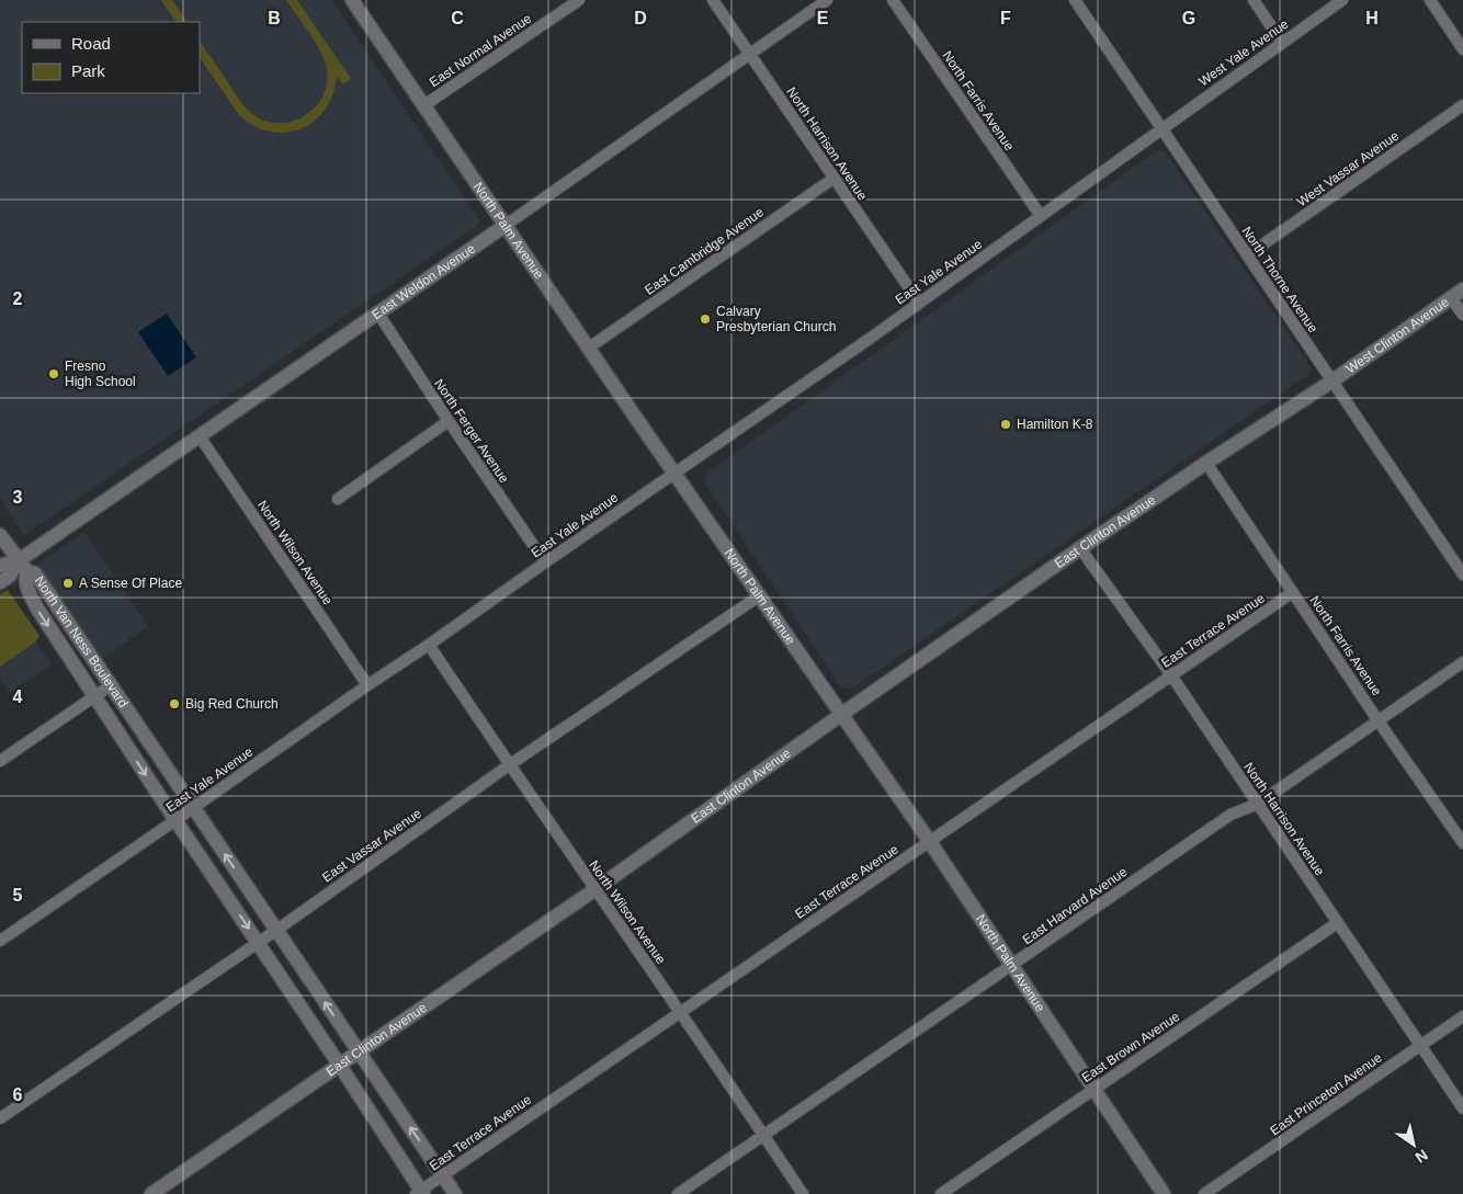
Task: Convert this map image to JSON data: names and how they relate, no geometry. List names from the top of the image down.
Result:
{
  "streets": {
    "main road": [
      "North Palm Avenue",
      "East Weldon Avenue",
      "West Clinton Avenue",
      "East Clinton Avenue",
      "North Van Ness Boulevard"
    ],
    "street": [
      "East Normal Avenue",
      "West Yale Avenue",
      "North Farris Avenue",
      "North Harrison Avenue",
      "West Vassar Avenue",
      "East Cambridge Avenue",
      "East Yale Avenue",
      "North Thorne Avenue",
      "North Ferger Avenue",
      "North Wilson Avenue",
      "East Terrace Avenue",
      "East Vassar Avenue",
      "East Harvard Avenue",
      "East Brown Avenue",
      "East Princeton Avenue"
    ]
  },
  "crossings": [
    ["East Normal Avenue", "North Palm Avenue"],
    ["West Yale Avenue", "East Yale Avenue"],
    ["West Yale Avenue", "North Thorne Avenue"],
    ["North Farris Avenue", "East Yale Avenue"],
    ["North Farris Avenue", "East Clinton Avenue"],
    ["North Farris Avenue", "East Terrace Avenue"],
    ["North Farris Avenue", "East Harvard Avenue"],
    ["North Harrison Avenue", "East Cambridge Avenue"],
    ["North Harrison Avenue", "East Yale Avenue"],
    ["North Harrison Avenue", "East Weldon Avenue"],
    ["North Harrison Avenue", "East Clinton Avenue"],
    ["North Harrison Avenue", "East Terrace Avenue"],
    ["North Harrison Avenue", "East Harvard Avenue"],
    ["North Harrison Avenue", "East Brown Avenue"],
    ["North Harrison Avenue", "East Princeton Avenue"],
    ["West Vassar Avenue", "North Thorne Avenue"],
    ["North Palm Avenue", "East Cambridge Avenue"],
    ["North Palm Avenue", "East Yale Avenue"],
    ["North Palm Avenue", "East Weldon Avenue"],
    ["North Palm Avenue", "East Clinton Avenue"],
    ["North Palm Avenue", "East Terrace Avenue"],
    ["North Palm Avenue", "East Vassar Avenue"],
    ["North Palm Avenue", "East Harvard Avenue"],
    ["North Palm Avenue", "East Brown Avenue"],
    ["East Yale Avenue", "North Thorne Avenue"],
    ["East Yale Avenue", "North Ferger Avenue"],
    ["East Yale Avenue", "North Wilson Avenue"],
    ["East Yale Avenue", "North Van Ness Boulevard"],
    ["North Thorne Avenue", "West Clinton Avenue"],
    ["North Thorne Avenue", "East Clinton Avenue"],
    ["East Weldon Avenue", "North Ferger Avenue"],
    ["East Weldon Avenue", "North Wilson Avenue"],
    ["East Weldon Avenue", "North Van Ness Boulevard"],
    ["West Clinton Avenue", "East Clinton Avenue"],
    ["East Clinton Avenue", "North Wilson Avenue"],
    ["East Clinton Avenue", "North Van Ness Boulevard"],
    ["North Wilson Avenue", "East Terrace Avenue"],
    ["North Wilson Avenue", "East Vassar Avenue"],
    ["North Wilson Avenue", "East Harvard Avenue"],
    ["East Terrace Avenue", "North Van Ness Boulevard"],
    ["North Van Ness Boulevard", "East Vassar Avenue"]
  ],
  "places": [
    "Calvary Presbyterian Church",
    "Fresno High School",
    "Hamilton K-8",
    "A Sense Of Place",
    "Big Red Church"
  ],
  "legend": ["Road", "Park"],
  "north": "bottom right",
  "grid": {
    "columns": [
      "B",
      "C",
      "D",
      "E",
      "F",
      "G",
      "H"
    ],
    "rows": [
      "2",
      "3",
      "4",
      "5",
      "6"
    ]
  }
}
